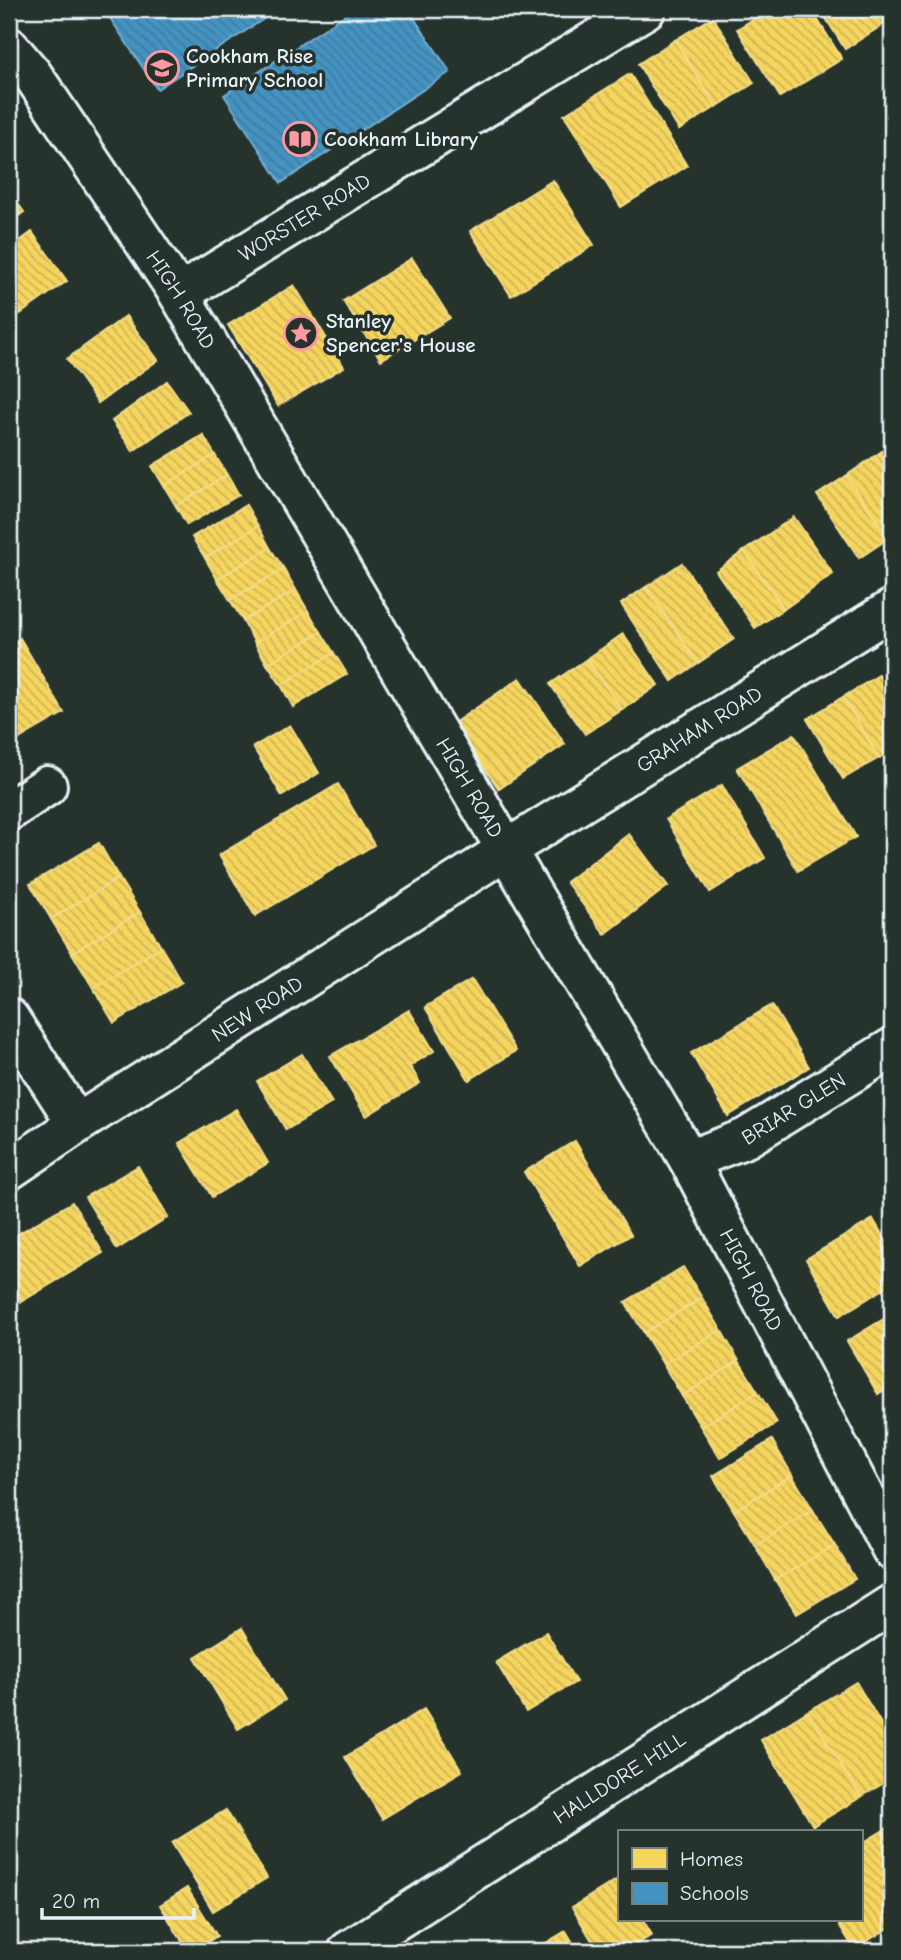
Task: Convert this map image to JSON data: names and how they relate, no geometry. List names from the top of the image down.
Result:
{
  "streets": {
    "street": [
      "WORSTER ROAD",
      "HIGH ROAD",
      "GRAHAM ROAD",
      "NEW ROAD",
      "BRIAR GLEN",
      "HALLDORE HILL"
    ]
  },
  "crossings": [
    ["WORSTER ROAD", "HIGH ROAD"],
    ["HIGH ROAD", "GRAHAM ROAD"],
    ["HIGH ROAD", "NEW ROAD"],
    ["HIGH ROAD", "BRIAR GLEN"],
    ["GRAHAM ROAD", "NEW ROAD"]
  ],
  "places": {
    "school or university": ["Cookham Rise Primary School"],
    "library": ["Cookham Library"],
    "place": ["Stanley Spencer's House"]
  },
  "legend": ["Homes", "Schools"],
  "scale_bar": "20 m"
}
